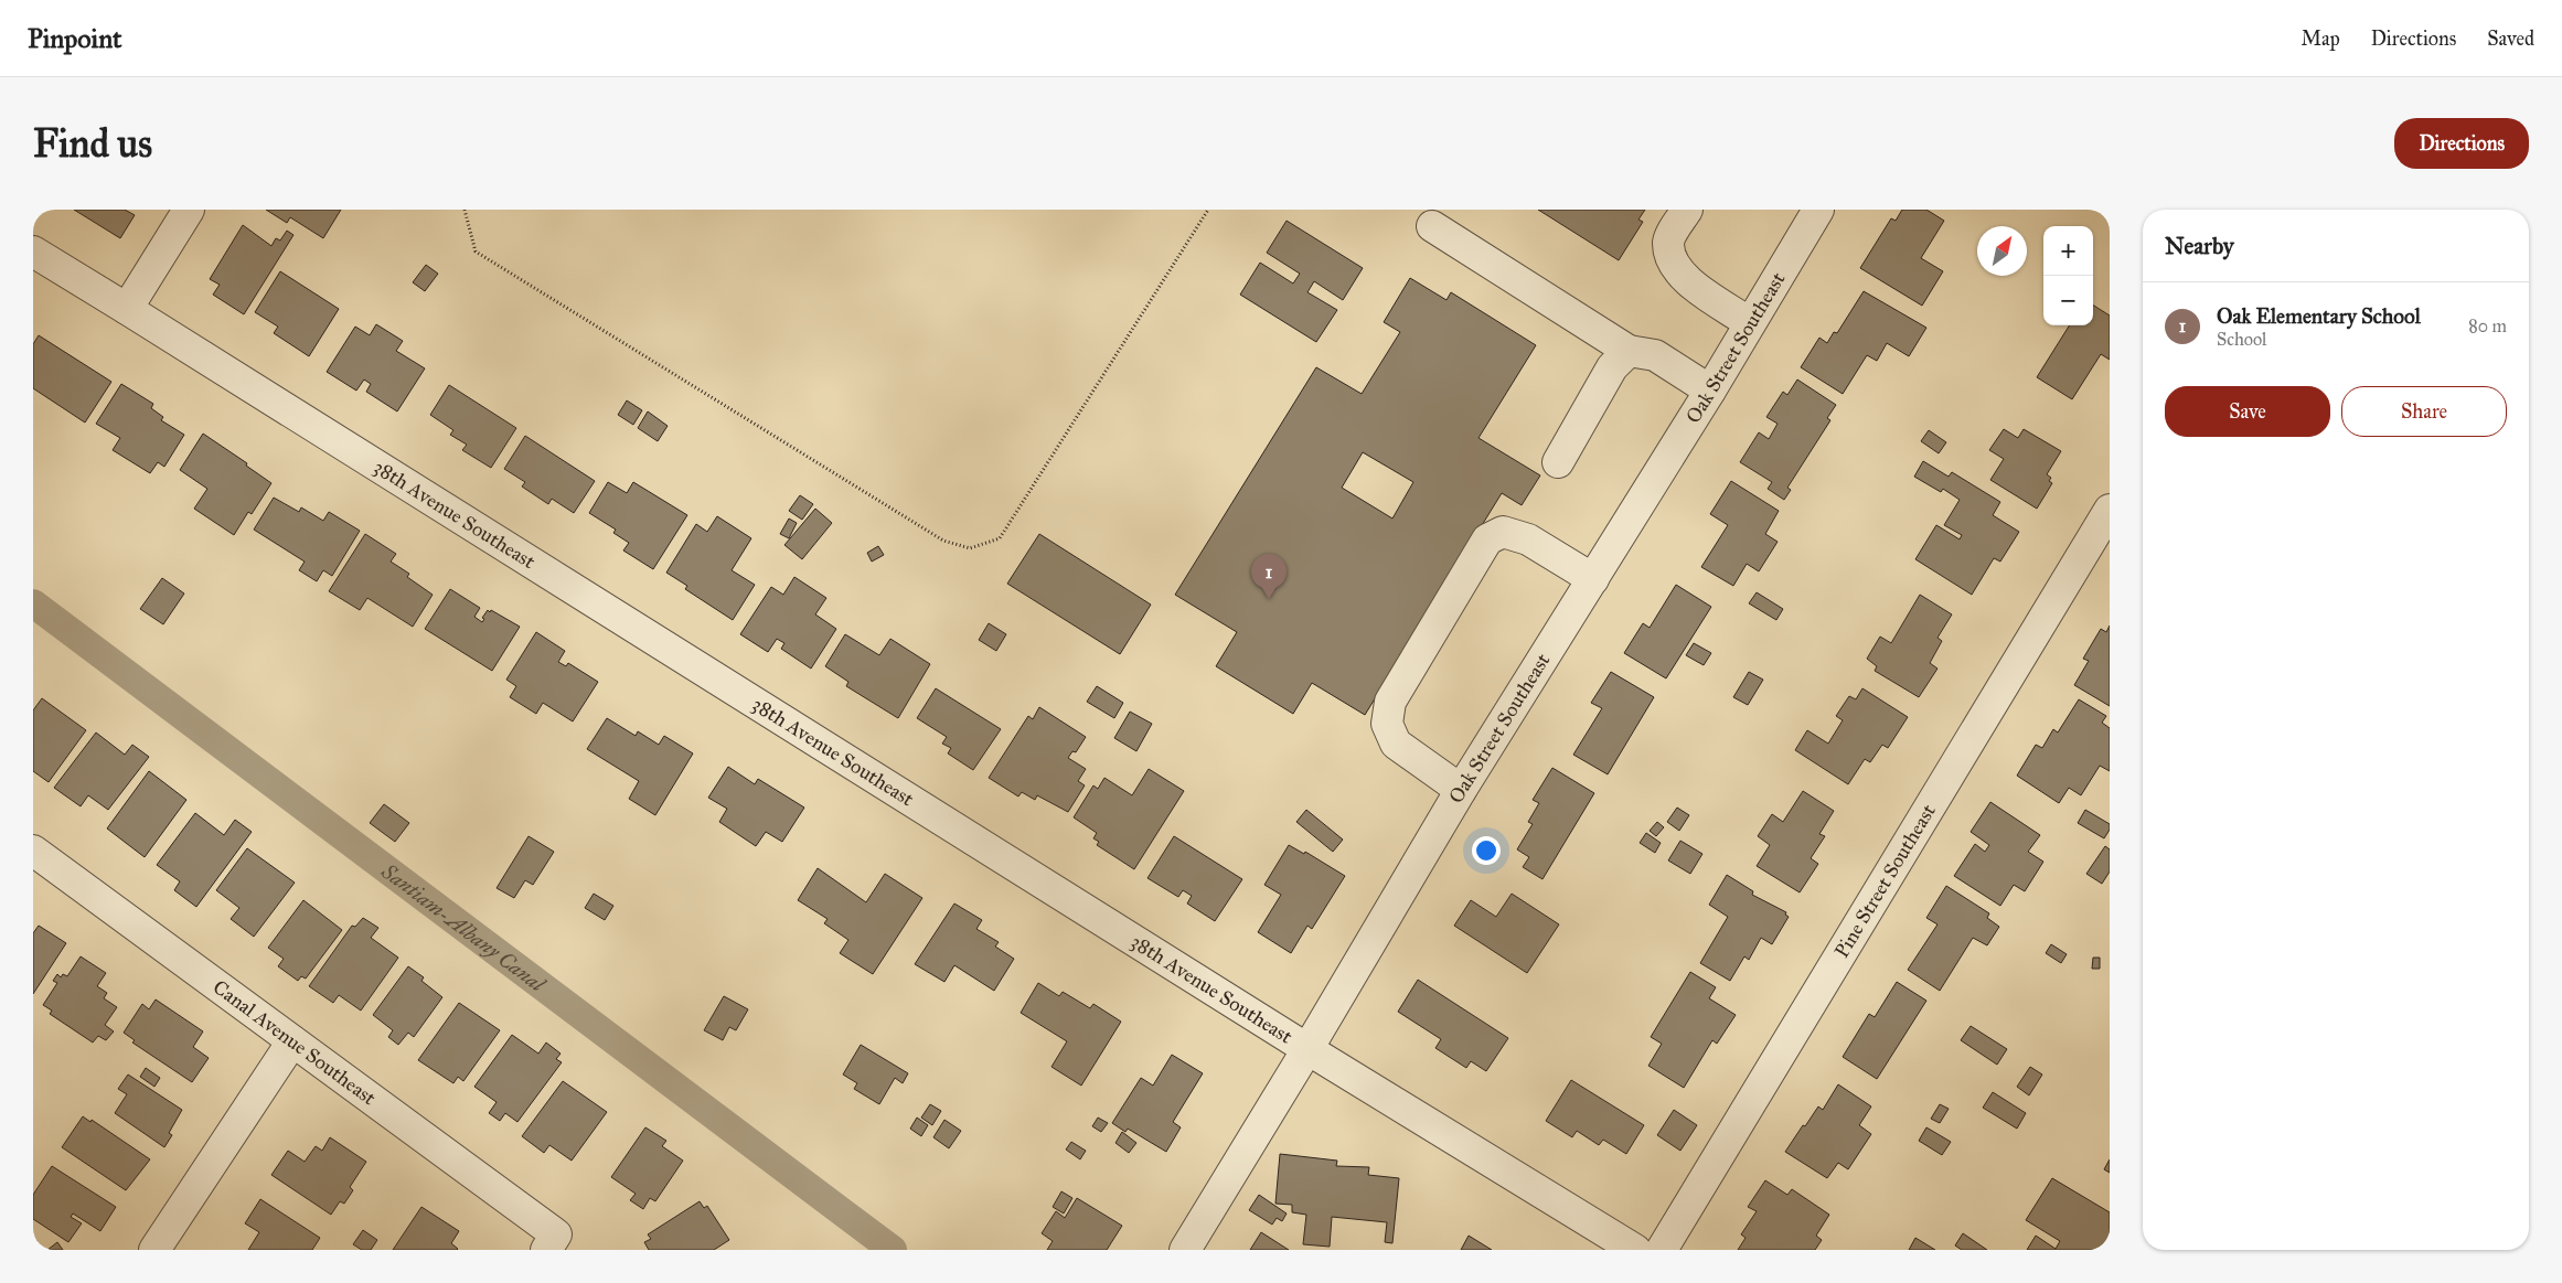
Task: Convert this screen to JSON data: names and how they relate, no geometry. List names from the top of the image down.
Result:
{
  "streets": {
    "street": [
      "Oak Street Southeast",
      "38th Avenue Southeast",
      "Pine Street Southeast",
      "Canal Avenue Southeast"
    ]
  },
  "crossings": [
    ["Oak Street Southeast", "38th Avenue Southeast"]
  ],
  "water": ["Santiam-Albany Canal"],
  "north": "top right",
  "page": {
    "header": "Pinpoint",
    "nav": ["Map", "Directions", "Saved"],
    "buttons": [
      "Directions",
      ["Save", "Share"]
    ],
    "title": "Find us",
    "heading": "Nearby",
    "map_buttons": ["+", "−"],
    "list": [
      {
        "mark": "1",
        "name": "Oak Elementary School",
        "note": "School",
        "value": "80 m"
      }
    ],
    "pins": "1"
  }
}
